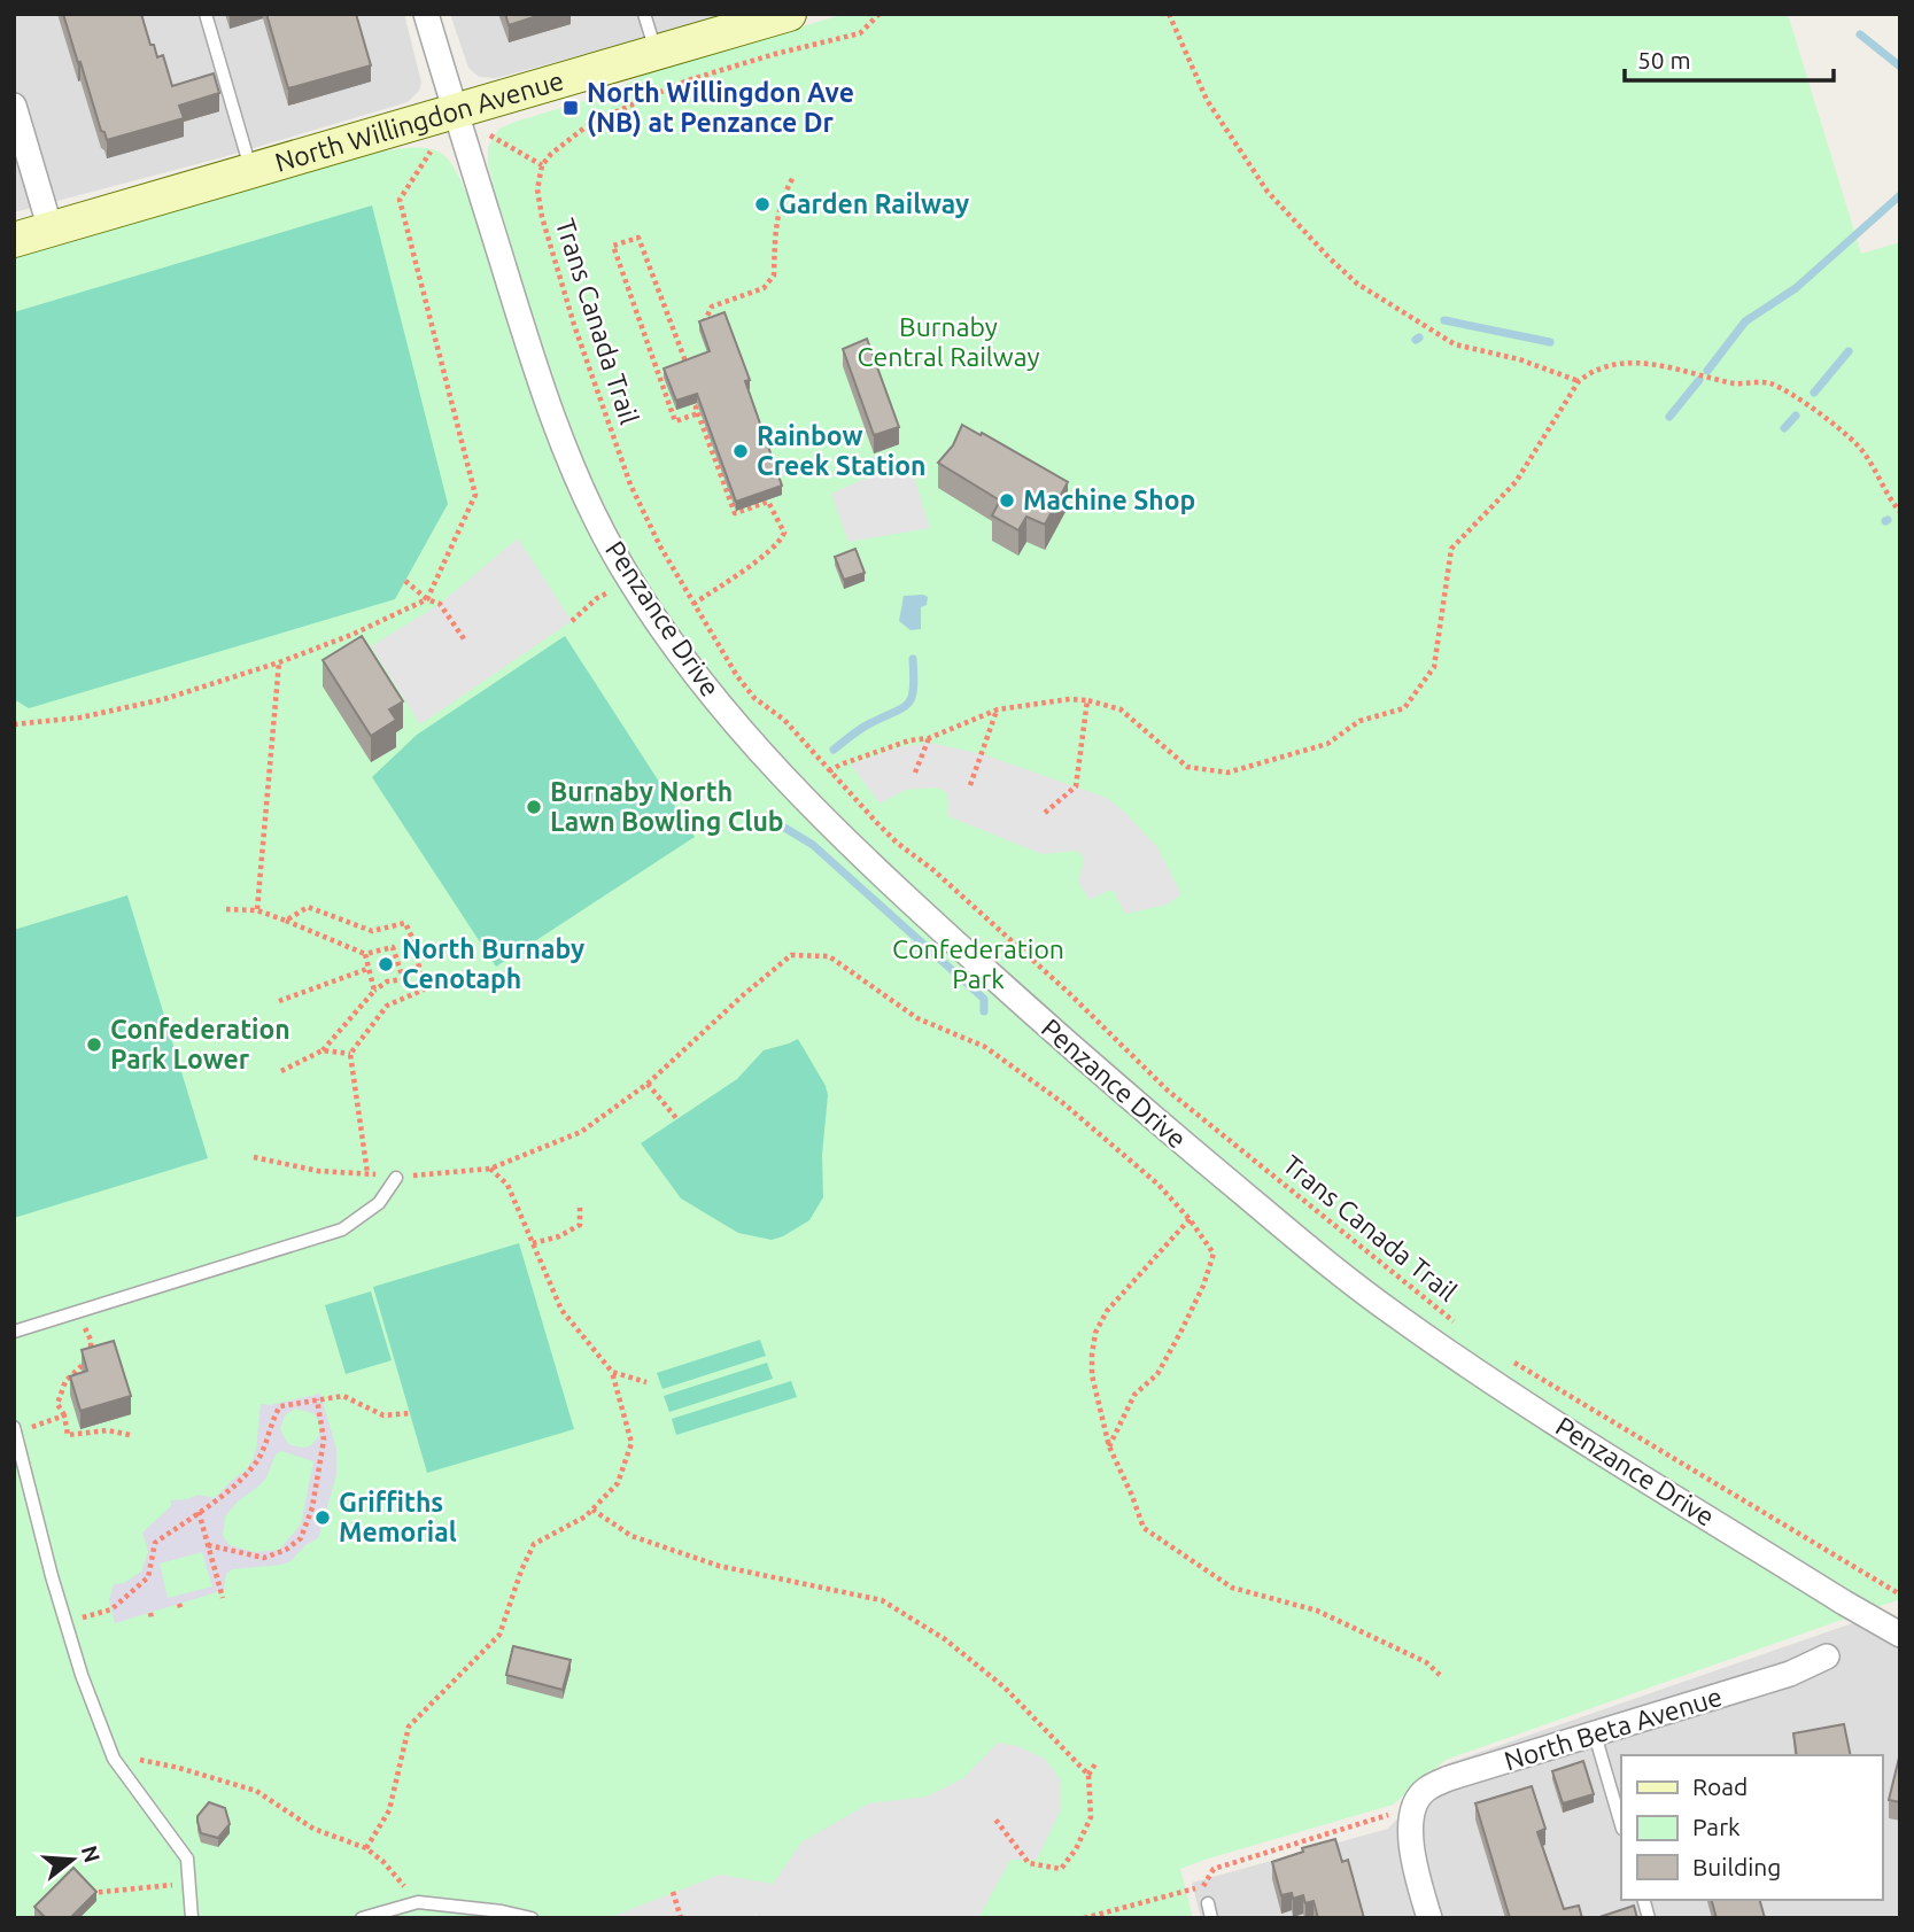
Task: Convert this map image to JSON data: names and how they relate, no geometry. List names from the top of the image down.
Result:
{
  "streets": {
    "street": ["North Willingdon Avenue", "Penzance Drive", "North Beta Avenue"],
    "path": ["Trans Canada Trail"]
  },
  "crossings": [
    ["North Willingdon Avenue", "Penzance Drive"]
  ],
  "parks": ["Burnaby Central Railway", "Confederation Park"],
  "places": {
    "transit": ["North Willingdon Ave (NB) at Penzance Dr"],
    "other": [
      "Garden Railway",
      "Rainbow Creek Station",
      "Machine Shop",
      "Burnaby North Lawn Bowling Club",
      "North Burnaby Cenotaph",
      "Confederation Park Lower",
      "Griffiths Memorial"
    ]
  },
  "legend": ["Road", "Park", "Building"],
  "scale_bar": "50 m",
  "north": "right"
}
